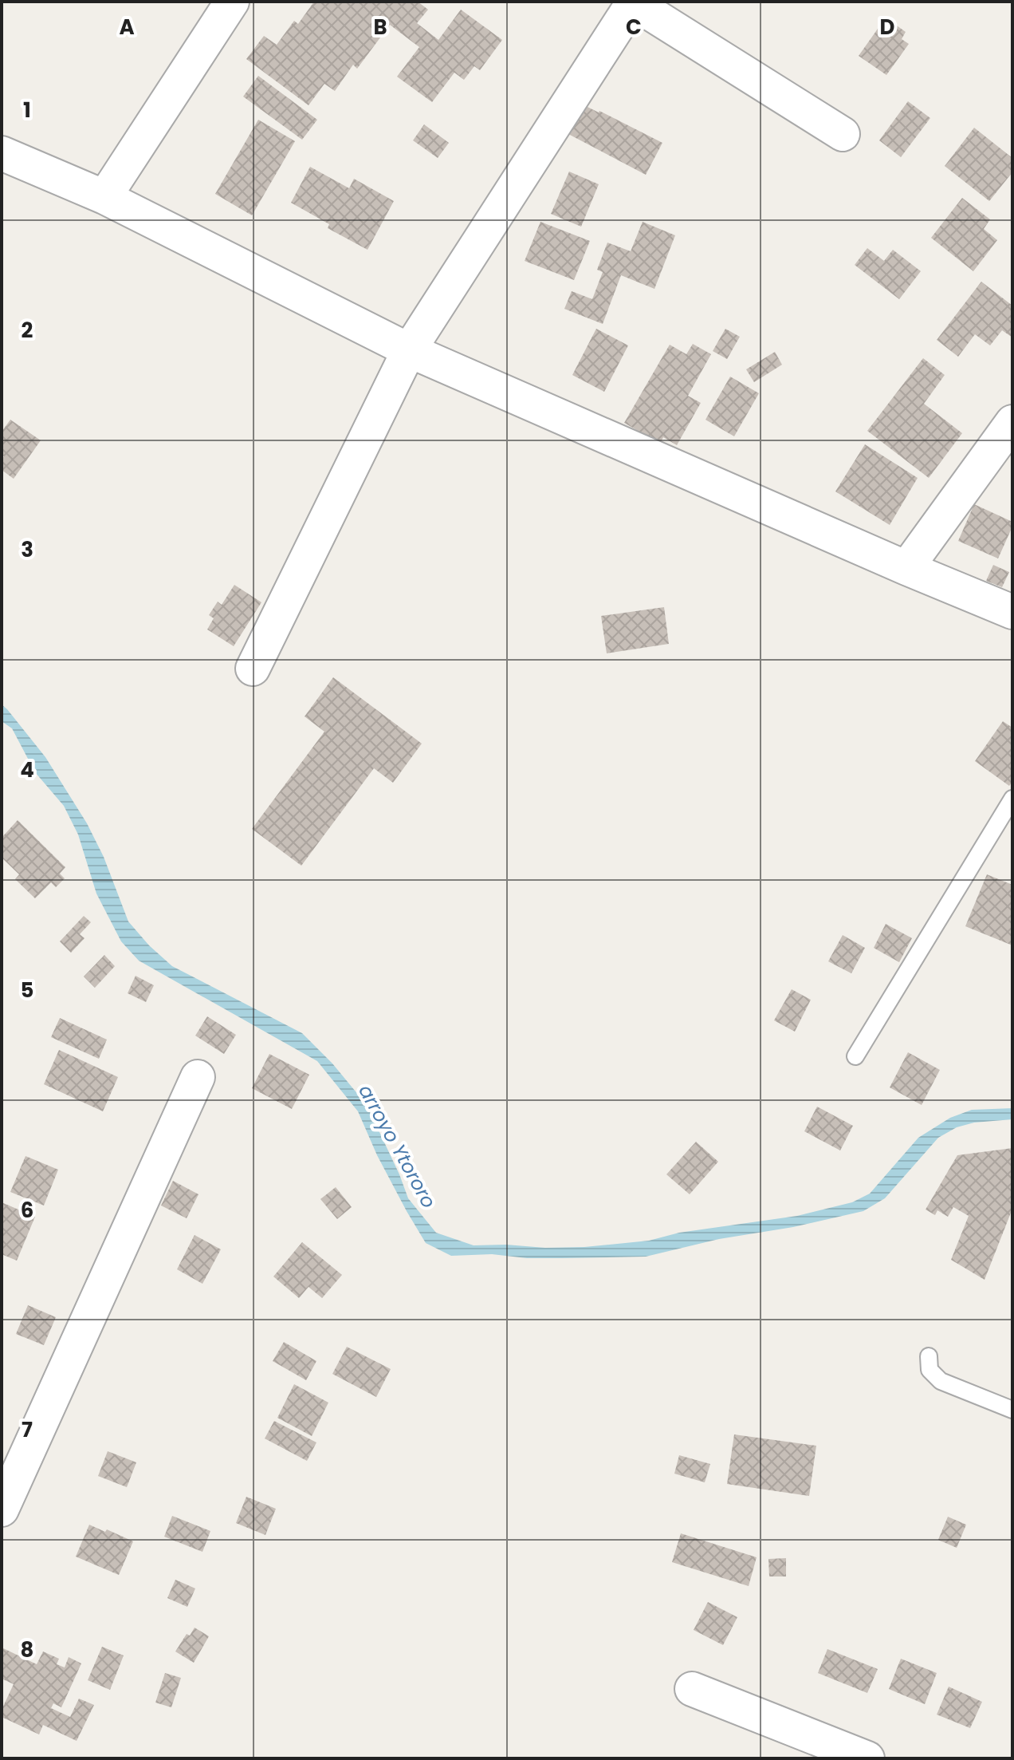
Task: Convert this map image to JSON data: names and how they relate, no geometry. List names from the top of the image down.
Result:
{
  "water": ["arroyo Ytororo"],
  "grid": {
    "columns": [
      "A",
      "B",
      "C",
      "D"
    ],
    "rows": [
      "1",
      "2",
      "3",
      "4",
      "5",
      "6",
      "7",
      "8"
    ]
  }
}
